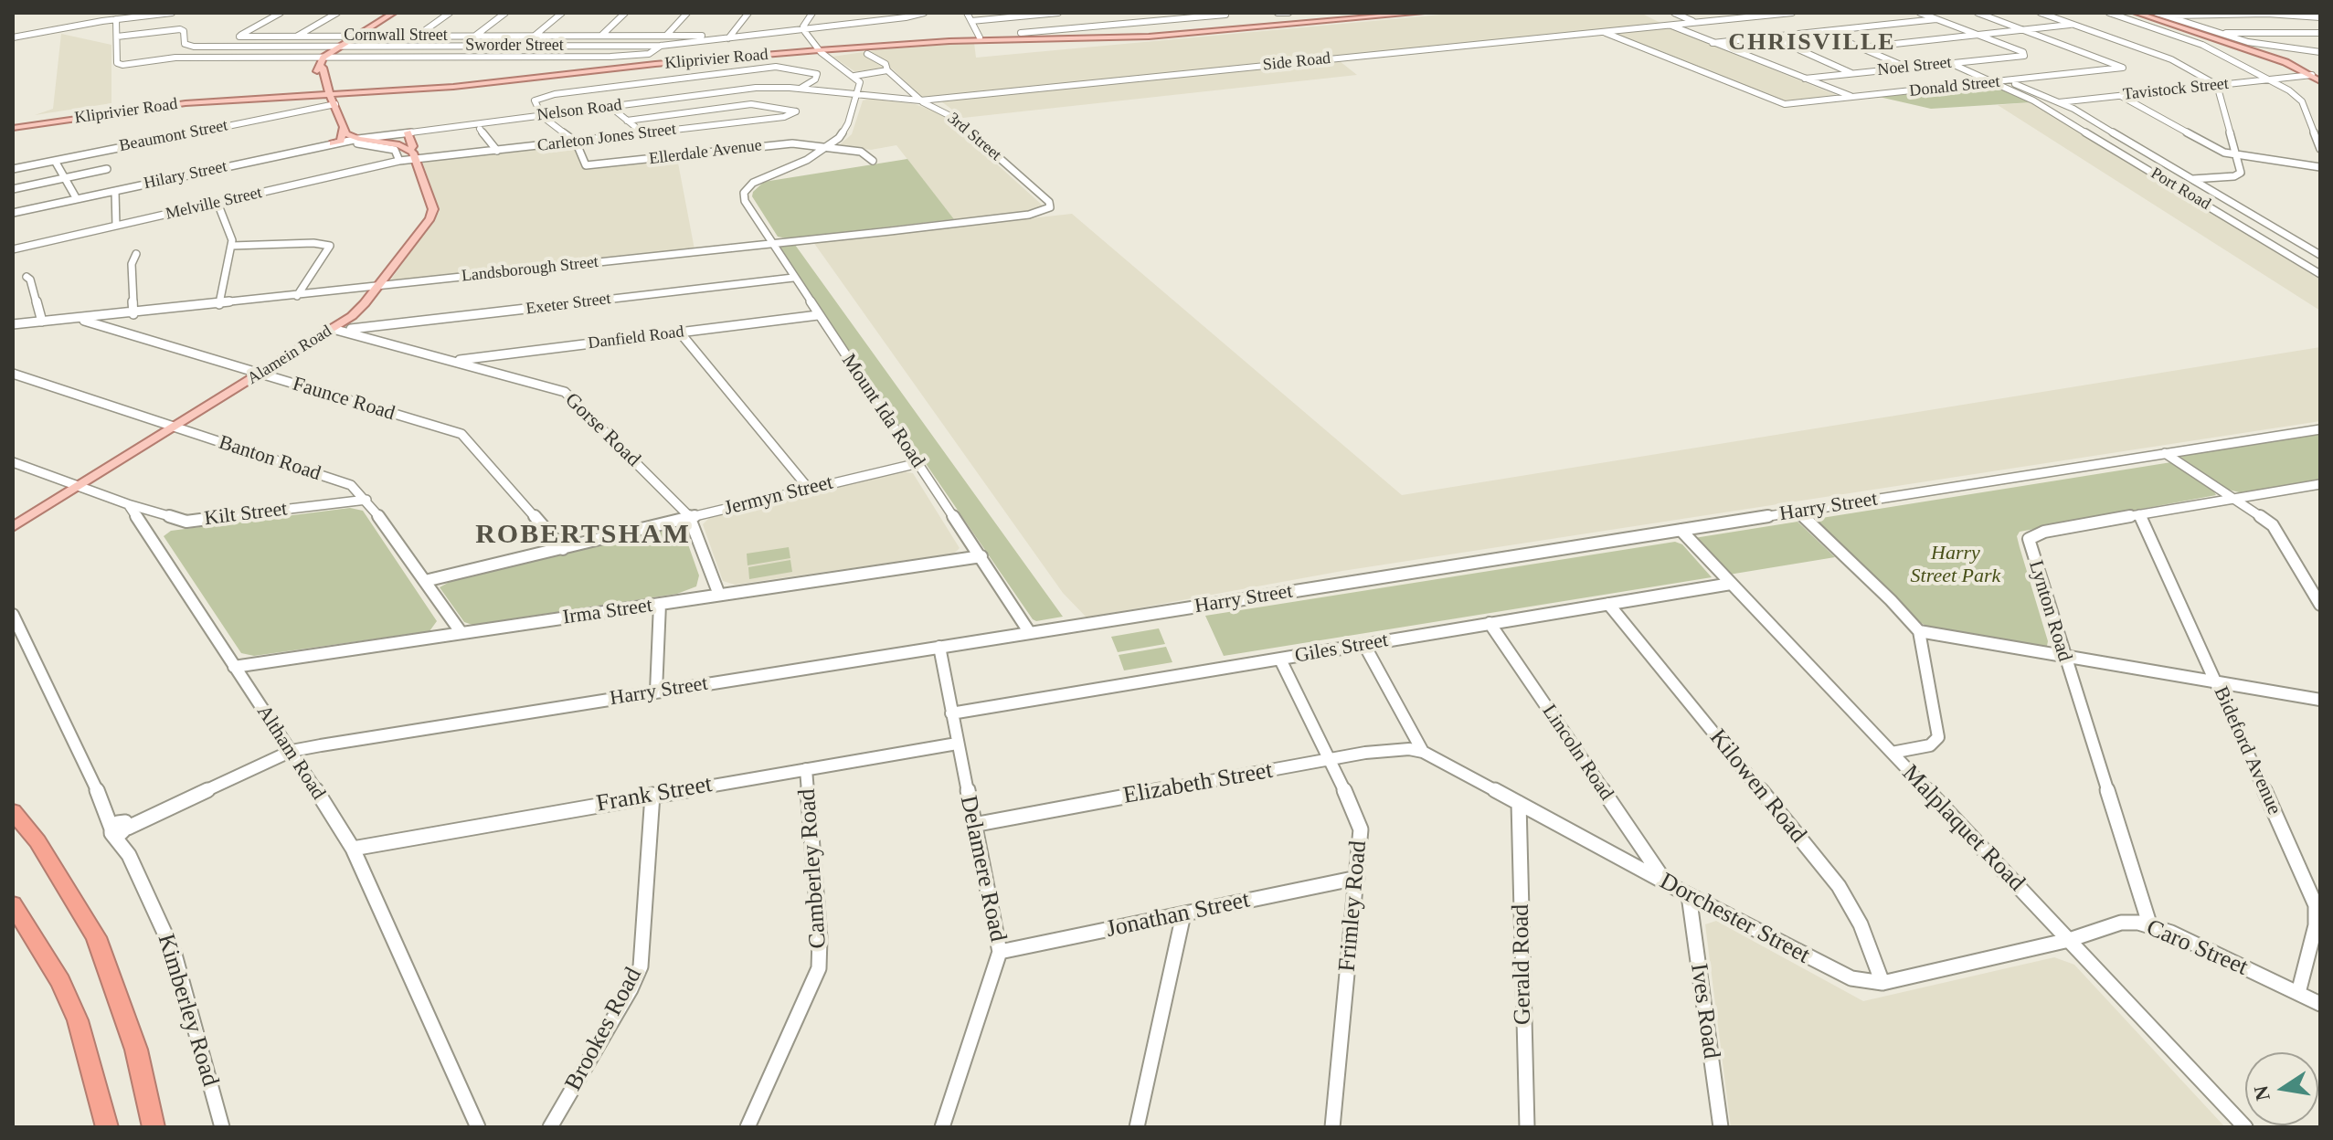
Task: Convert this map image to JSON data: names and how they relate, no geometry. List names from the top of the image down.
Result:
{
  "streets": {
    "main road": ["Kliprivier Road", "Alamein Road"],
    "street": [
      "Cornwall Street",
      "Sworder Street",
      "Side Road",
      "Noel Street",
      "Donald Street",
      "Tavistock Street",
      "Nelson Road",
      "Beaumont Street",
      "3rd Street",
      "Carleton Jones Street",
      "Ellerdale Avenue",
      "Hilary Street",
      "Port Road",
      "Melville Street",
      "Landsborough Street",
      "Exeter Street",
      "Danfield Road",
      "Faunce Road",
      "Mount Ida Road",
      "Gorse Road",
      "Banton Road",
      "Jermyn Street",
      "Harry Street",
      "Kilt Street",
      "Lynton Road",
      "Irma Street",
      "Giles Street",
      "Bideford Avenue",
      "Altham Road",
      "Lincoln Road",
      "Elizabeth Street",
      "Kilowen Road",
      "Frank Street",
      "Malplaquet Road",
      "Camberley Road",
      "Delamere Road",
      "Frimley Road",
      "Jonathan Street",
      "Dorchester Street",
      "Caro Street",
      "Gerald Road",
      "Kimberley Road",
      "Ives Road",
      "Brookes Road"
    ]
  },
  "crossings": [
    ["Cornwall Street", "Sworder Street"],
    ["Side Road", "Donald Street"],
    ["Side Road", "Nelson Road"],
    ["Side Road", "3rd Street"],
    ["Noel Street", "Port Road"],
    ["Donald Street", "Port Road"],
    ["Tavistock Street", "Port Road"],
    ["Nelson Road", "Hilary Street"],
    ["Nelson Road", "Alamein Road"],
    ["3rd Street", "Landsborough Street"],
    ["Carleton Jones Street", "Ellerdale Avenue"],
    ["Carleton Jones Street", "Melville Street"],
    ["Carleton Jones Street", "Alamein Road"],
    ["Ellerdale Avenue", "Mount Ida Road"],
    ["Melville Street", "Alamein Road"],
    ["Landsborough Street", "Alamein Road"],
    ["Landsborough Street", "Faunce Road"],
    ["Landsborough Street", "Mount Ida Road"],
    ["Exeter Street", "Alamein Road"],
    ["Exeter Street", "Mount Ida Road"],
    ["Exeter Street", "Gorse Road"],
    ["Danfield Road", "Mount Ida Road"],
    ["Danfield Road", "Gorse Road"],
    ["Alamein Road", "Faunce Road"],
    ["Alamein Road", "Gorse Road"],
    ["Alamein Road", "Banton Road"],
    ["Faunce Road", "Jermyn Street"],
    ["Mount Ida Road", "Jermyn Street"],
    ["Mount Ida Road", "Harry Street"],
    ["Mount Ida Road", "Irma Street"],
    ["Gorse Road", "Jermyn Street"],
    ["Gorse Road", "Irma Street"],
    ["Banton Road", "Jermyn Street"],
    ["Banton Road", "Kilt Street"],
    ["Banton Road", "Irma Street"],
    ["Harry Street", "Altham Road"],
    ["Harry Street", "Malplaquet Road"],
    ["Harry Street", "Delamere Road"],
    ["Harry Street", "Kimberley Road"],
    ["Kilt Street", "Altham Road"],
    ["Lynton Road", "Bideford Avenue"],
    ["Lynton Road", "Caro Street"],
    ["Irma Street", "Altham Road"],
    ["Giles Street", "Lincoln Road"],
    ["Giles Street", "Kilowen Road"],
    ["Giles Street", "Malplaquet Road"],
    ["Giles Street", "Delamere Road"],
    ["Giles Street", "Frimley Road"],
    ["Bideford Avenue", "Caro Street"],
    ["Altham Road", "Frank Street"],
    ["Lincoln Road", "Dorchester Street"],
    ["Elizabeth Street", "Delamere Road"],
    ["Elizabeth Street", "Frimley Road"],
    ["Elizabeth Street", "Dorchester Street"],
    ["Kilowen Road", "Dorchester Street"],
    ["Frank Street", "Camberley Road"],
    ["Frank Street", "Delamere Road"],
    ["Frank Street", "Brookes Road"],
    ["Malplaquet Road", "Dorchester Street"],
    ["Malplaquet Road", "Caro Street"],
    ["Delamere Road", "Jonathan Street"],
    ["Frimley Road", "Jonathan Street"],
    ["Dorchester Street", "Caro Street"],
    ["Dorchester Street", "Gerald Road"],
    ["Dorchester Street", "Ives Road"]
  ],
  "districts": ["CHRISVILLE", "ROBERTSHAM"],
  "parks": ["Harry Street Park"],
  "north": "left"
}
